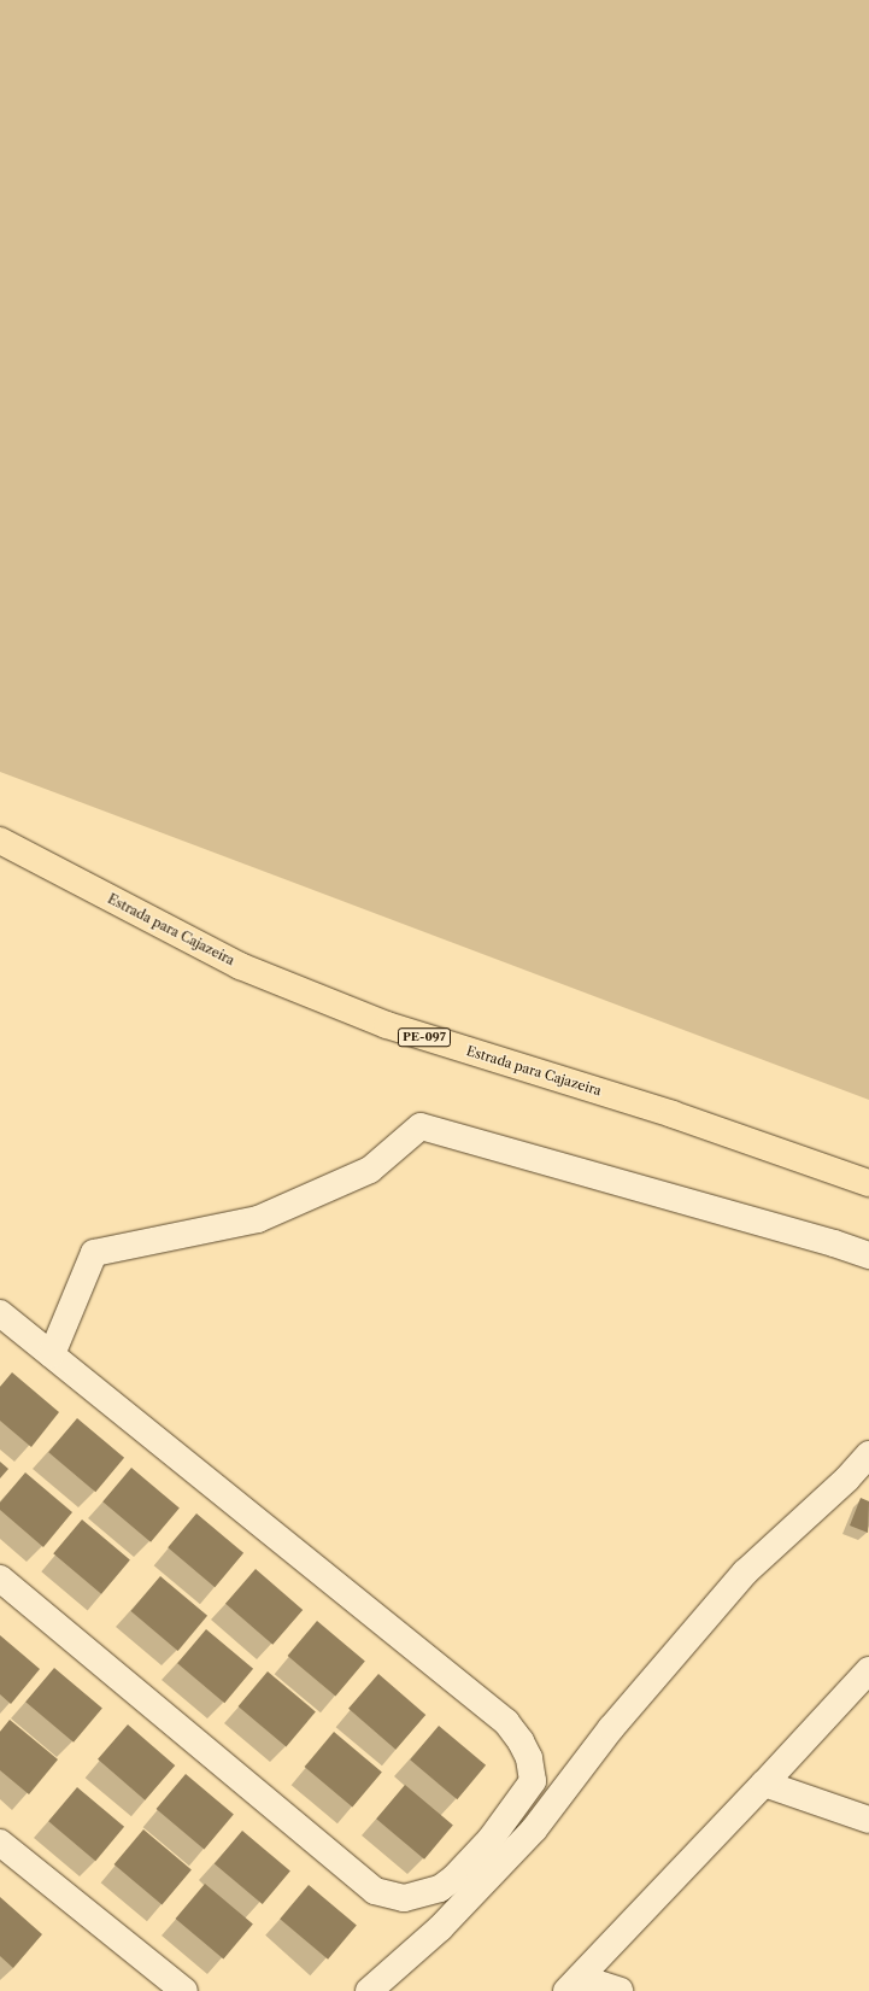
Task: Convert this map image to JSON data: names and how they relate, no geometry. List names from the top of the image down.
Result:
{
  "streets": {
    "main road": ["Estrada para Cajazeira", "PE-097"]
  }
}
